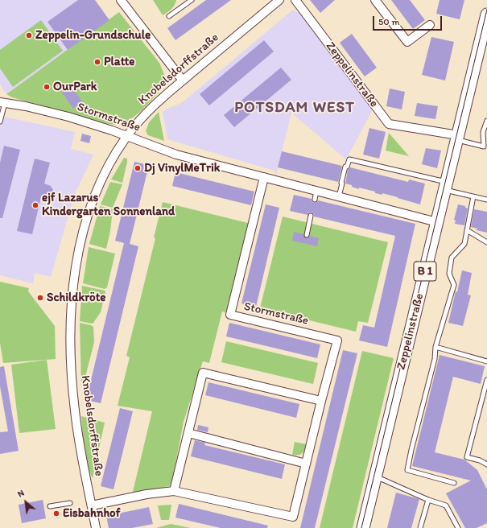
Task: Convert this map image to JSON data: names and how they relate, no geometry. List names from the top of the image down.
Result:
{
  "streets": {
    "main road": ["Zeppelinstraße", "B 1"],
    "street": ["Knobelsdorffstraße", "Stormstraße"]
  },
  "crossings": [
    ["Knobelsdorffstraße", "Stormstraße"],
    ["Zeppelinstraße", "Stormstraße"]
  ],
  "districts": ["POTSDAM WEST"],
  "places": [
    "Zeppelin-Grundschule",
    "Platte",
    "OurPark",
    "Dj VinylMeTrik",
    "ejf Lazarus Kindergarten Sonnenland",
    "Schildkröte",
    "Eisbahnhof"
  ],
  "scale_bar": "50 m",
  "north": "top left"
}
